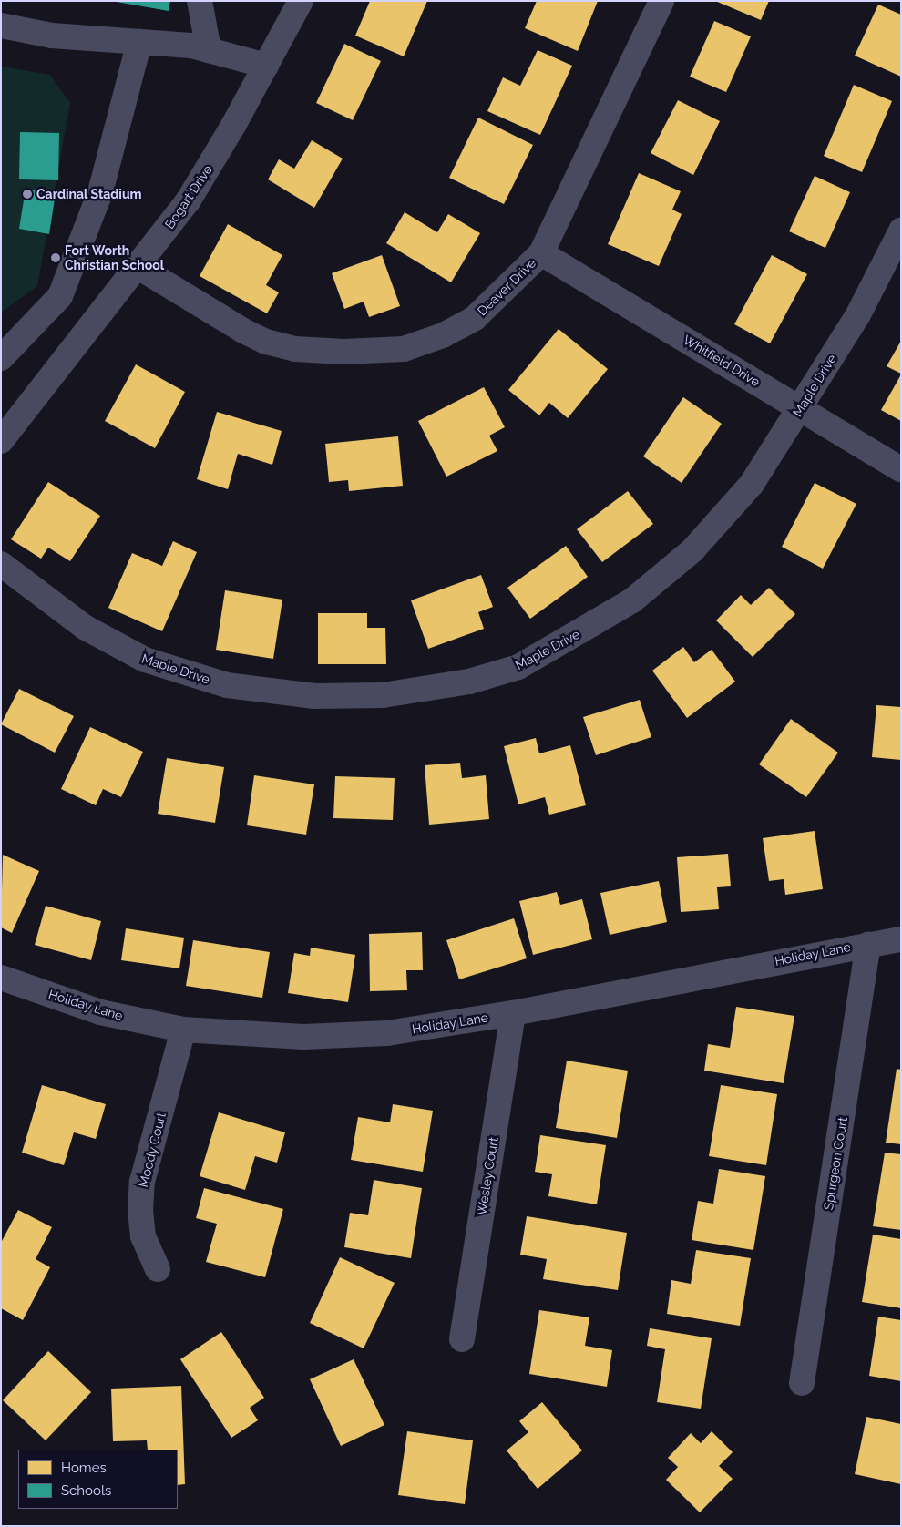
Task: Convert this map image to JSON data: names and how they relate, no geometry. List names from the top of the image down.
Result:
{
  "streets": {
    "street": [
      "Bogart Drive",
      "Deaver Drive",
      "Whitfield Drive",
      "Maple Drive",
      "Holiday Lane",
      "Moody Court",
      "Spurgeon Court",
      "Wesley Court"
    ]
  },
  "crossings": [
    ["Bogart Drive", "Deaver Drive"],
    ["Deaver Drive", "Whitfield Drive"],
    ["Whitfield Drive", "Maple Drive"],
    ["Holiday Lane", "Moody Court"],
    ["Holiday Lane", "Spurgeon Court"],
    ["Holiday Lane", "Wesley Court"]
  ],
  "places": ["Cardinal Stadium", "Fort Worth Christian School"],
  "legend": ["Homes", "Schools"]
}
